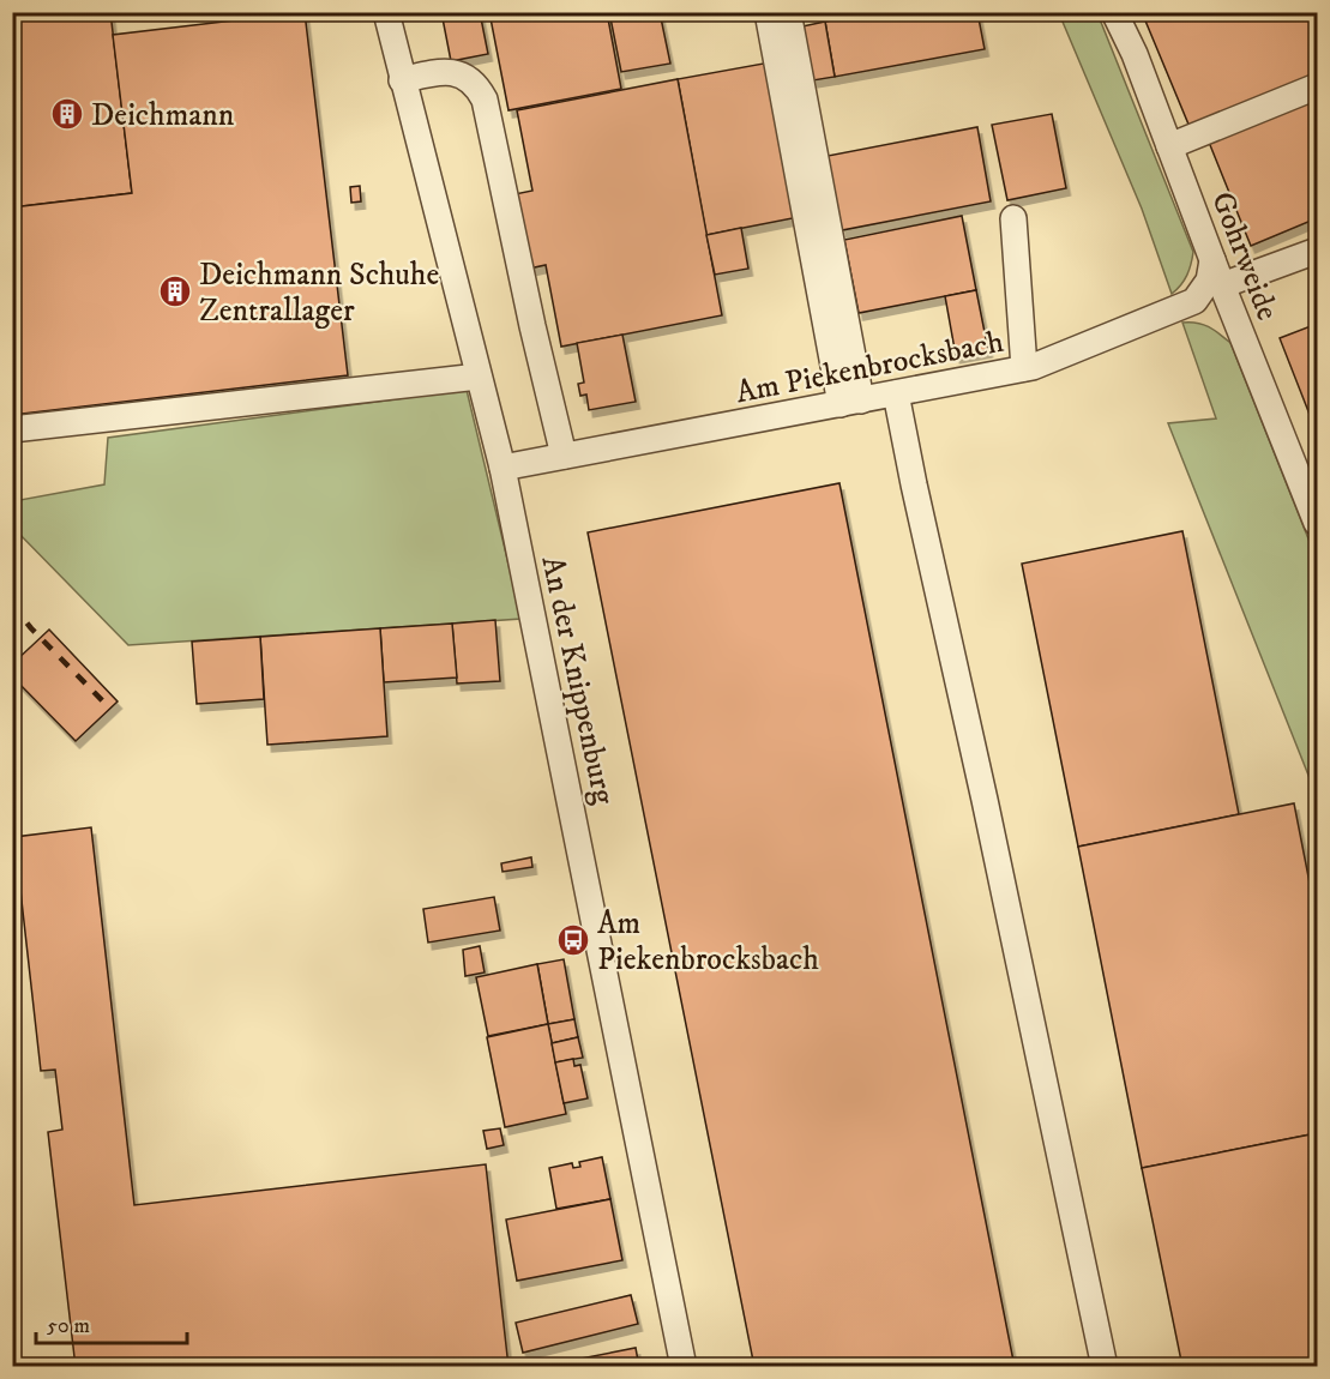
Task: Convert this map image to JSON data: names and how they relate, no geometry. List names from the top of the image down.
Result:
{
  "streets": {
    "street": ["Gohrweide", "Am Piekenbrocksbach", "An der Knippenburg"]
  },
  "crossings": [
    ["Gohrweide", "Am Piekenbrocksbach"],
    ["Am Piekenbrocksbach", "An der Knippenburg"]
  ],
  "places": {
    "building": ["Deichmann", "Deichmann Schuhe Zentrallager"],
    "bus stop": ["Am Piekenbrocksbach"]
  },
  "scale_bar": "50 m"
}
